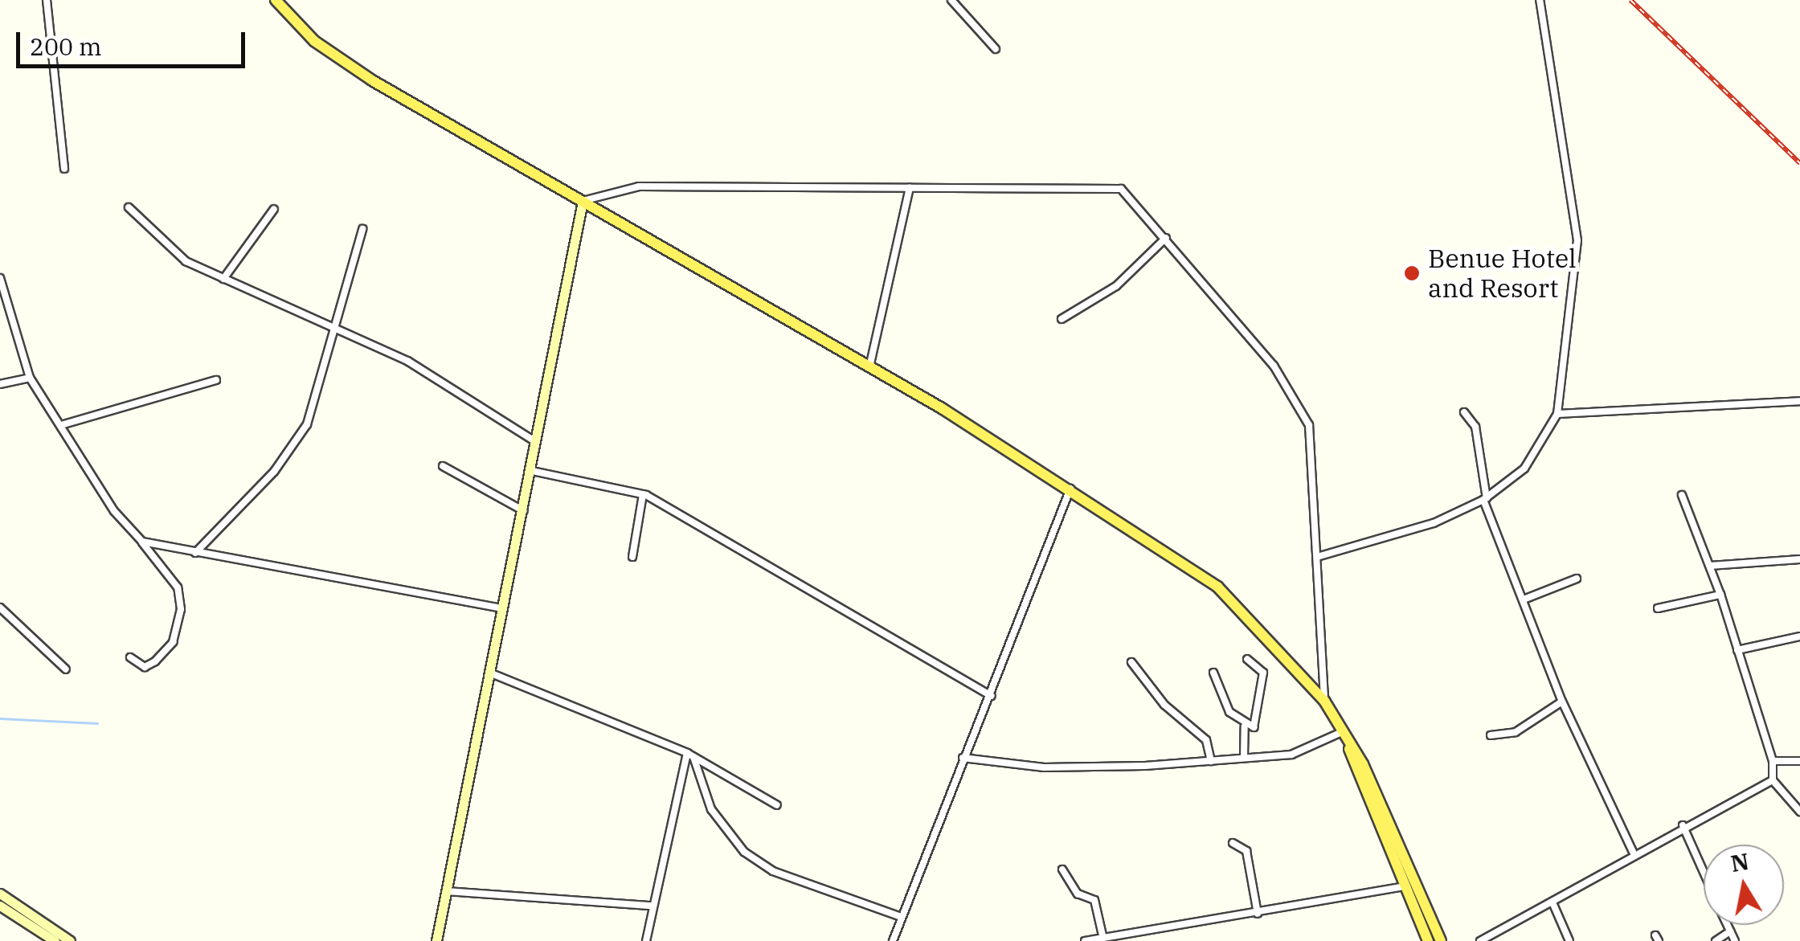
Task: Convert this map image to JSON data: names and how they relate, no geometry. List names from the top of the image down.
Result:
{
  "places": ["Benue Hotel and Resort"],
  "scale_bar": "200 m",
  "north": "top"
}
